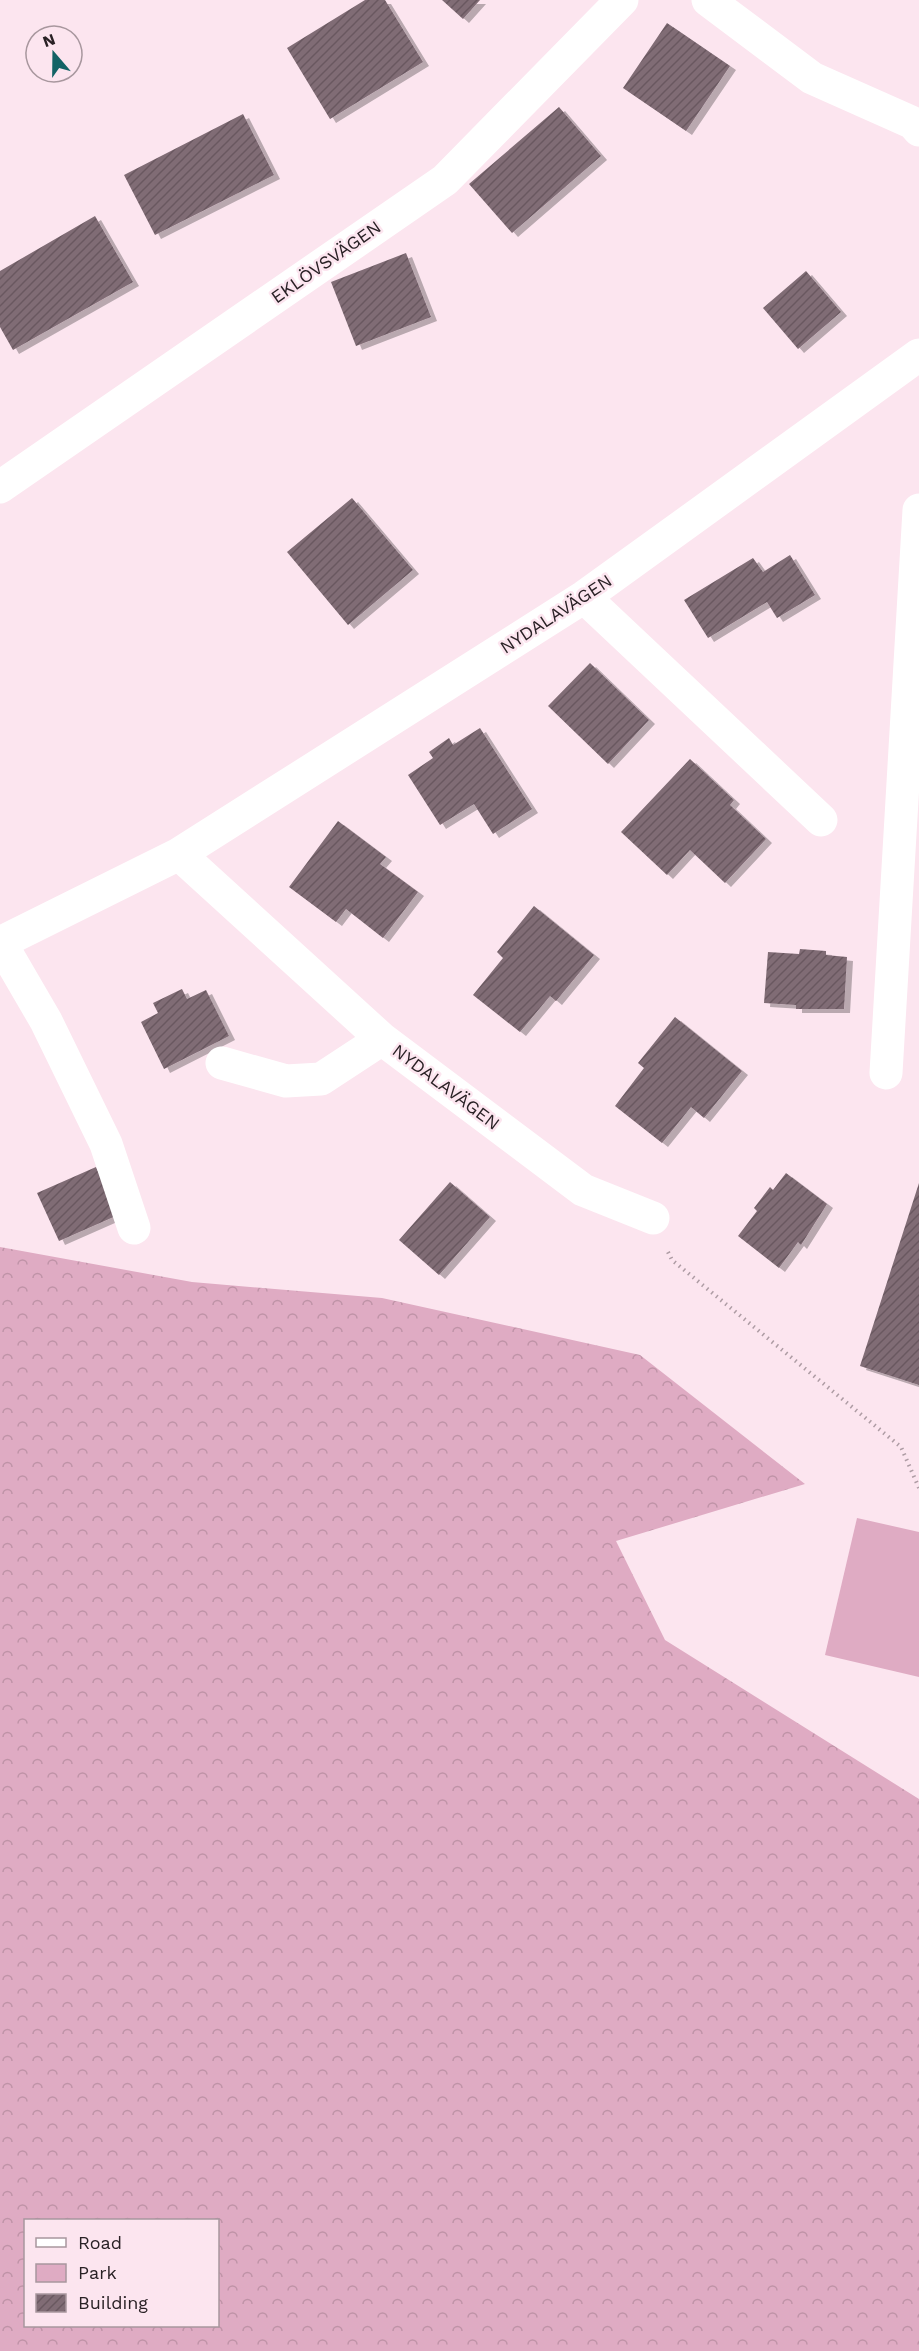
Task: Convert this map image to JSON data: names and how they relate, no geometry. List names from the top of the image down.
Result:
{
  "streets": {
    "street": ["EKLÖVSVÄGEN", "NYDALAVÄGEN"]
  },
  "legend": ["Road", "Park", "Building"],
  "north": "top"
}
